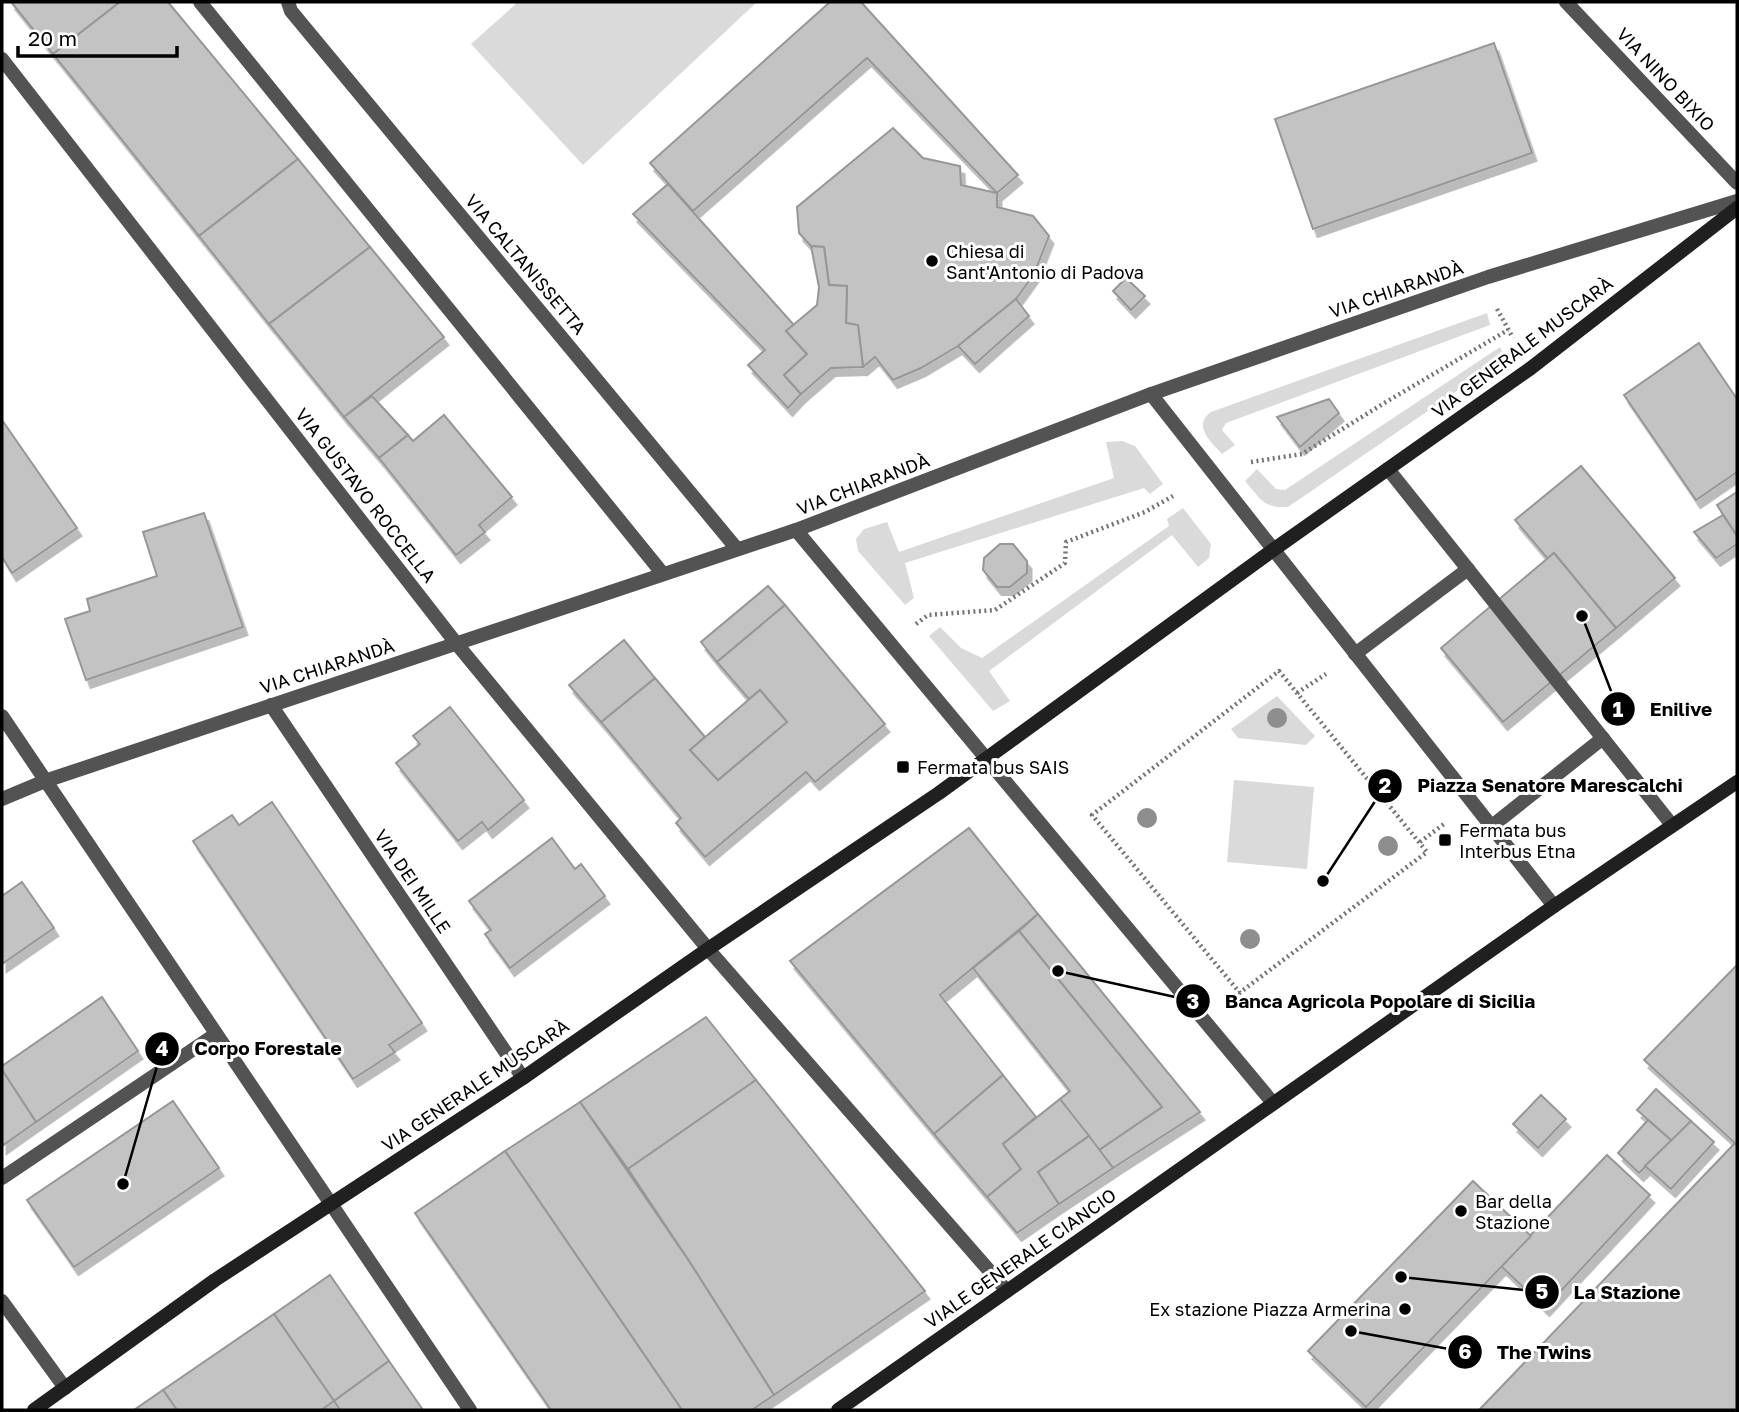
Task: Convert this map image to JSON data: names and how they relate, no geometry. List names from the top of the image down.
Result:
{
  "streets": {
    "main road": ["VIA GENERALE MUSCARÀ", "VIALE GENERALE CIANCIO"],
    "street": [
      "VIA NINO BIXIO",
      "VIA CALTANISSETTA",
      "VIA CHIARANDÀ",
      "VIA GUSTAVO ROCCELLA",
      "VIA DEI MILLE"
    ]
  },
  "crossings": [
    ["VIA CALTANISSETTA", "VIA CHIARANDÀ"],
    ["VIA CHIARANDÀ", "VIA GUSTAVO ROCCELLA"],
    ["VIA CHIARANDÀ", "VIA DEI MILLE"],
    ["VIA GENERALE MUSCARÀ", "VIA GUSTAVO ROCCELLA"],
    ["VIA GENERALE MUSCARÀ", "VIA DEI MILLE"],
    ["VIA GUSTAVO ROCCELLA", "VIALE GENERALE CIANCIO"]
  ],
  "places": {
    "other": [
      "Chiesa di Sant'Antonio di Padova",
      "Enilive",
      "Piazza Senatore Marescalchi",
      "Banca Agricola Popolare di Sicilia",
      "Corpo Forestale",
      "Bar della Stazione",
      "La Stazione",
      "Ex stazione Piazza Armerina",
      "The Twins"
    ],
    "transit": ["Fermata bus SAIS", "Fermata bus Interbus Etna"]
  },
  "scale_bar": "20 m"
}
